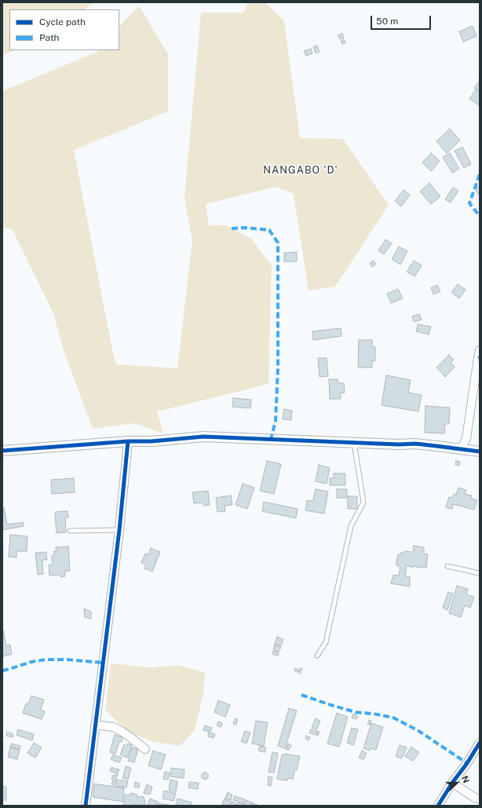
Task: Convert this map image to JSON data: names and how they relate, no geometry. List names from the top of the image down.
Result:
{
  "districts": ["NANGABO 'D'"],
  "legend": ["Cycle path", "Path"],
  "scale_bar": "50 m",
  "north": "right"
}
